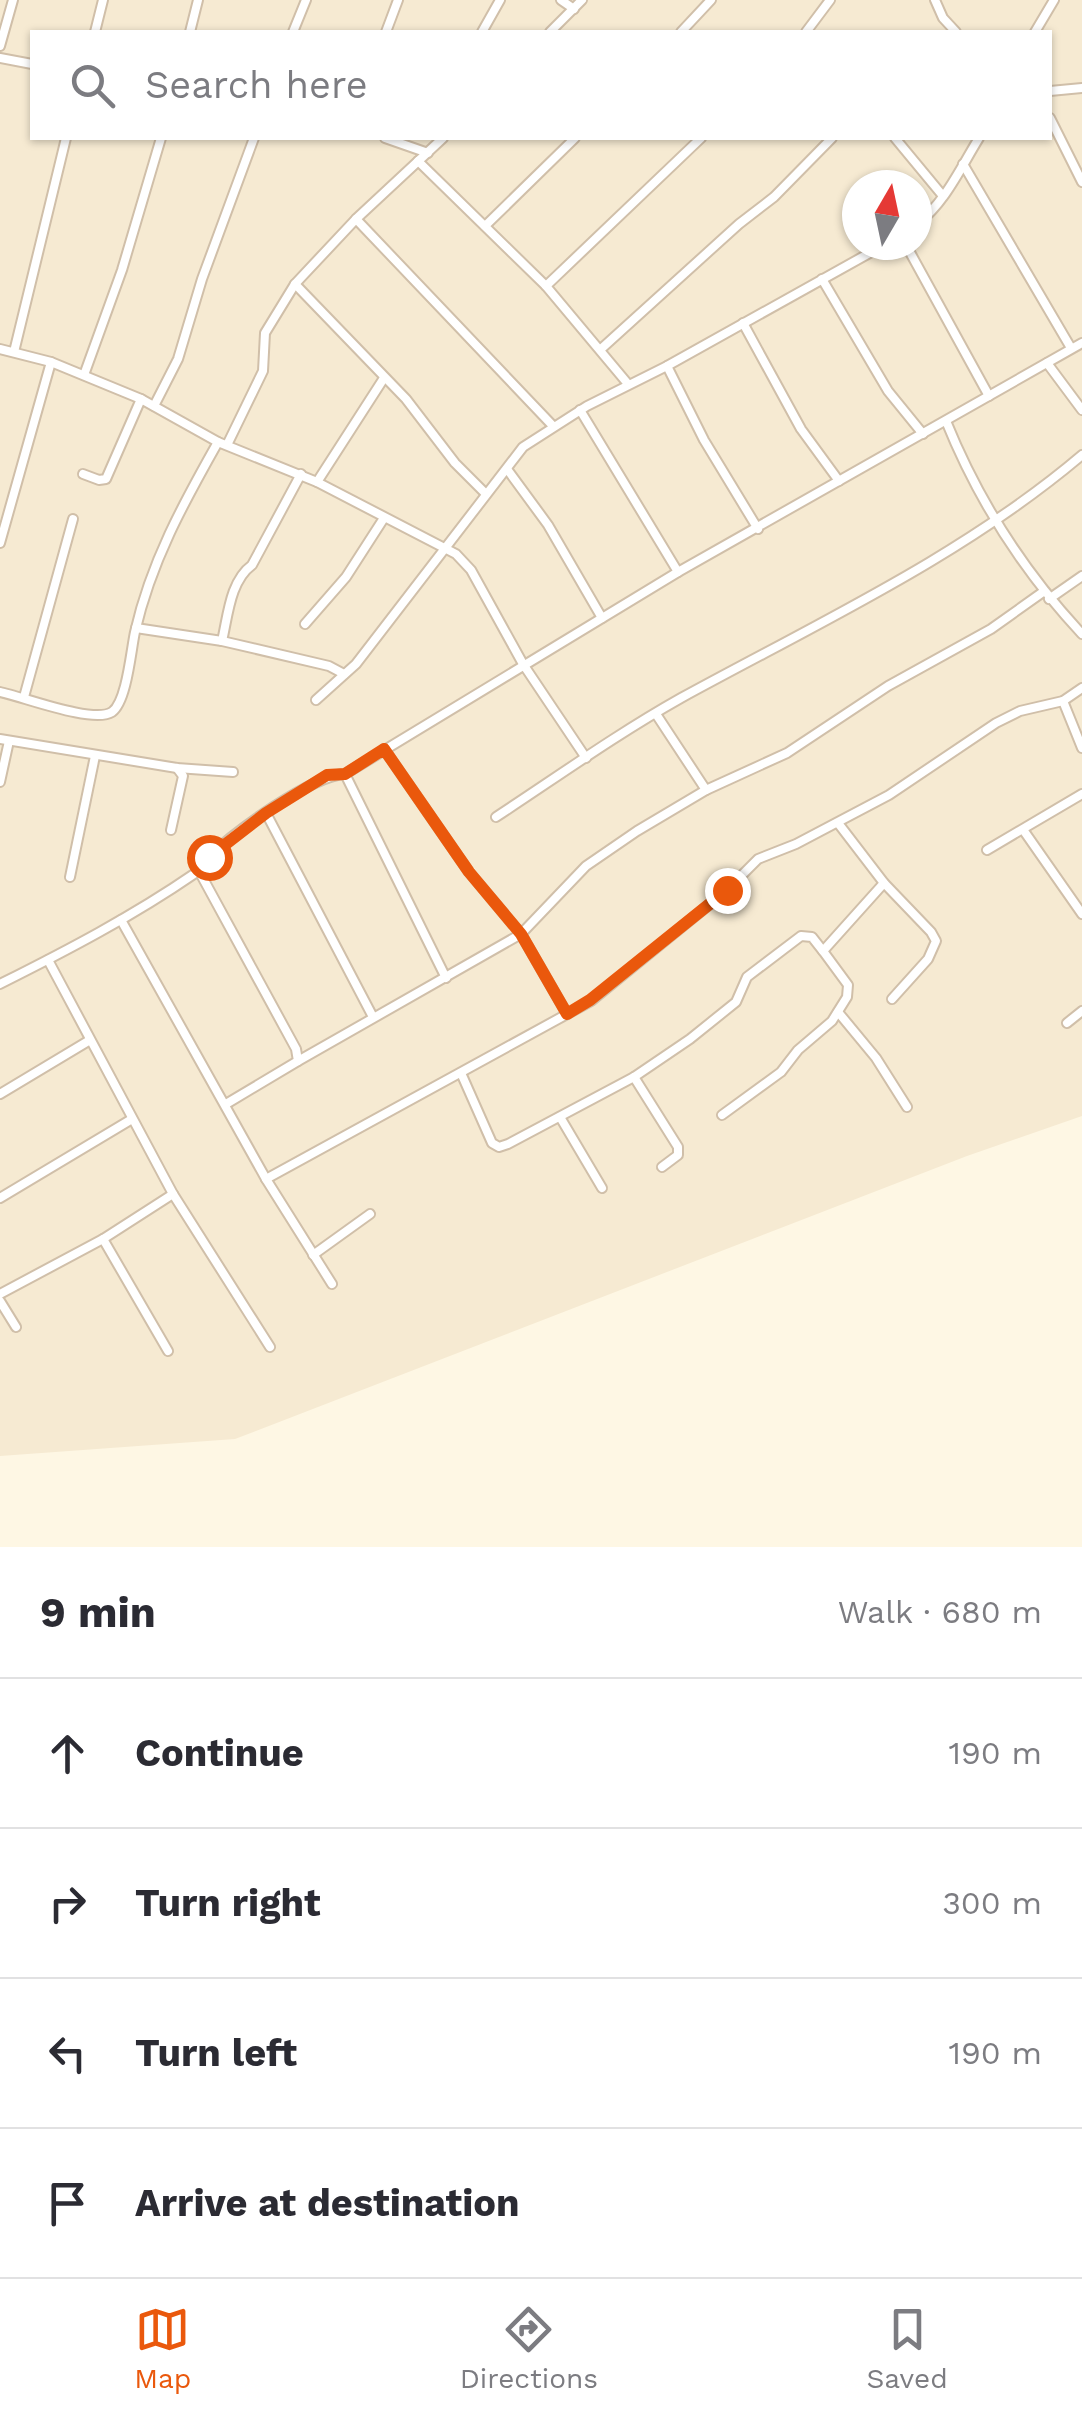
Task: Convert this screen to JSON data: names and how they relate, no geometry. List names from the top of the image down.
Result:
{
  "north": "top",
  "page": {
    "search": "Search here",
    "heading": ["9 min", "Walk · 680 m"],
    "list": [
      ["Continue", "190 m"],
      ["Turn right", "300 m"],
      ["Turn left", "190 m"],
      "Arrive at destination"
    ],
    "nav": ["Map", "Directions", "Saved"]
  }
}
